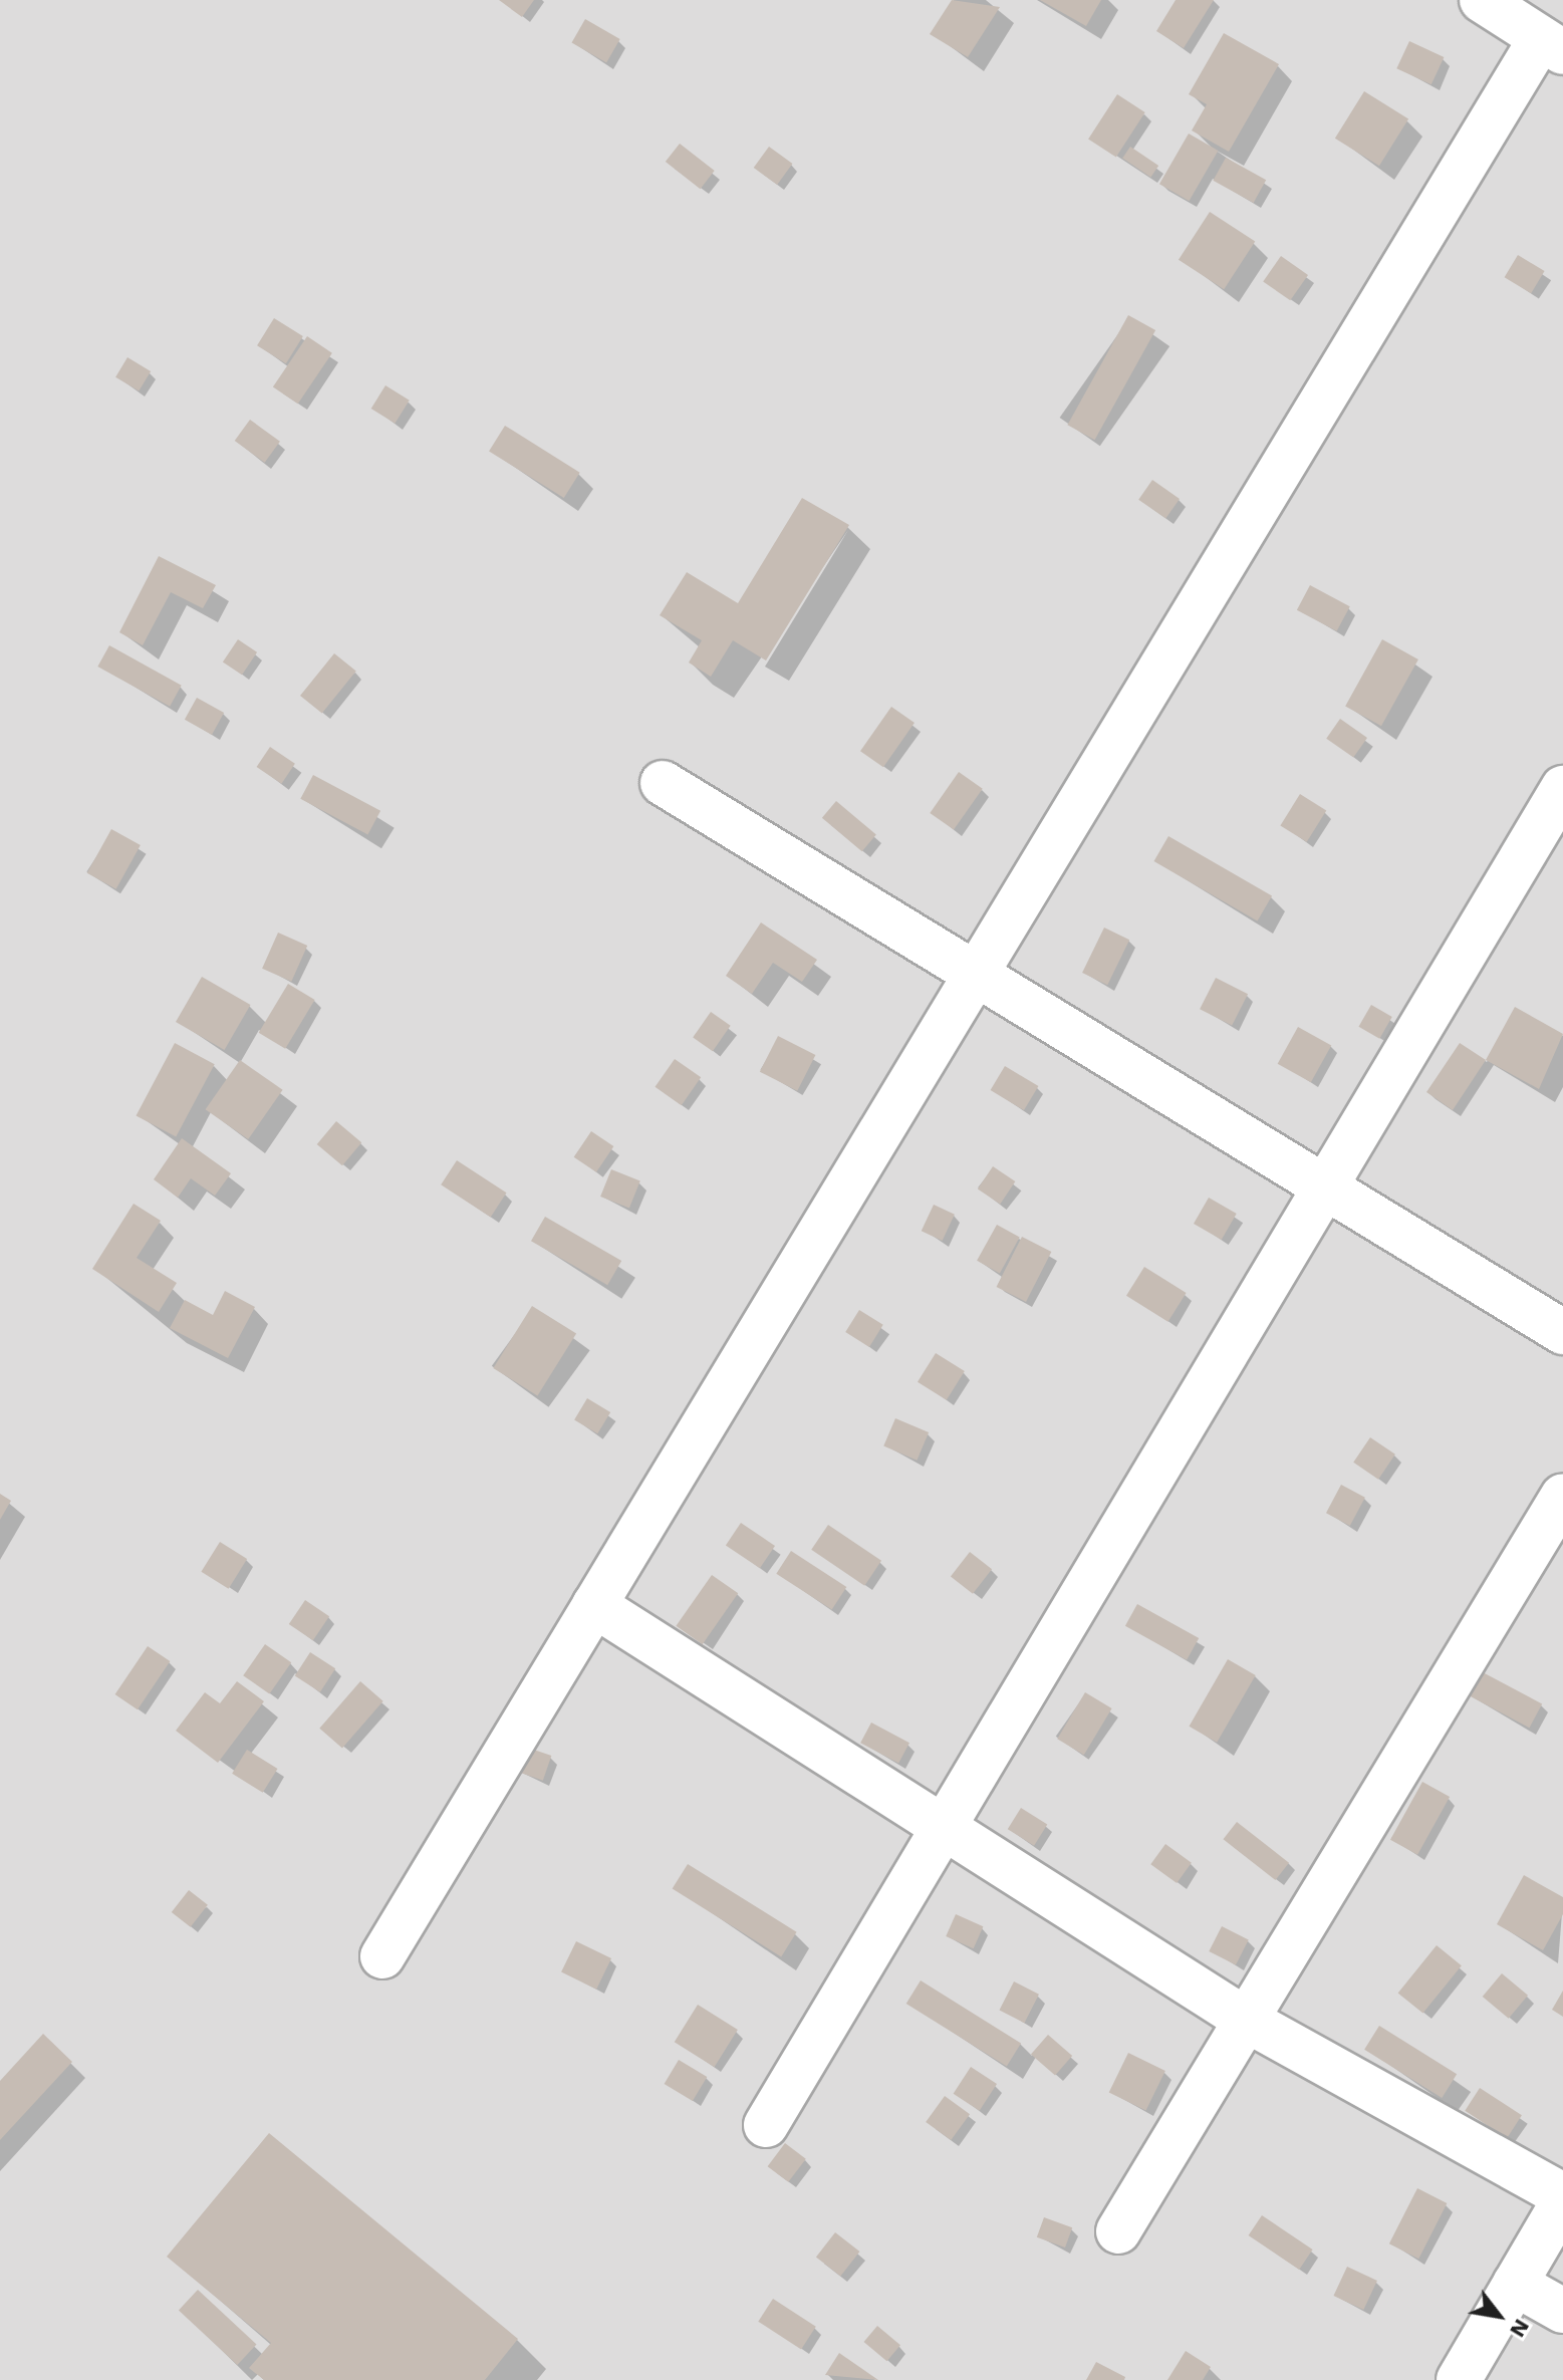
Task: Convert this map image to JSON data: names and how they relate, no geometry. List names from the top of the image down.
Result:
{
  "north": "bottom right"
}
